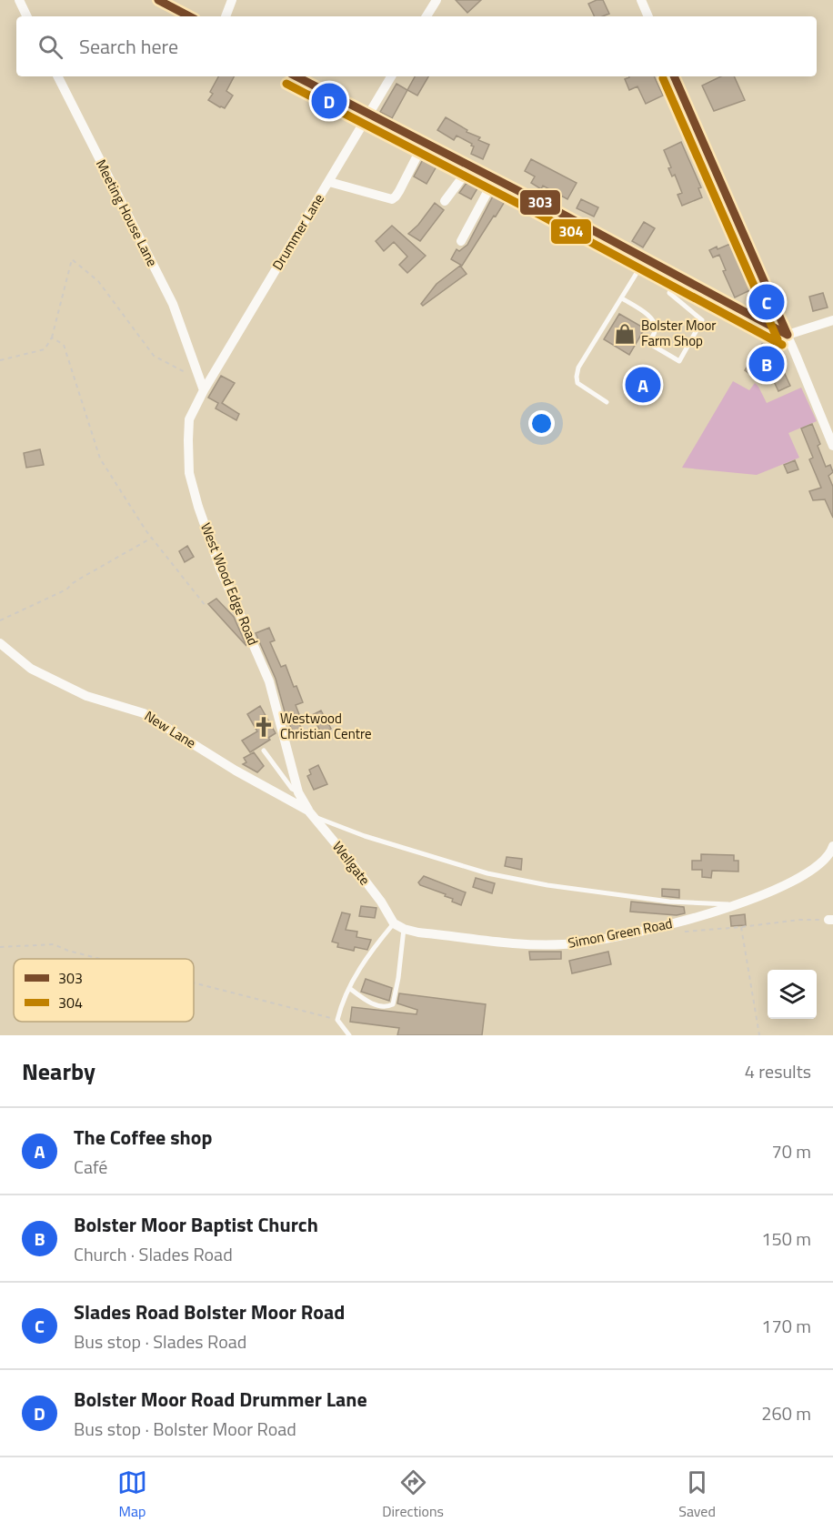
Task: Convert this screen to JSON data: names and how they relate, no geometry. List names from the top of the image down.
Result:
{
  "streets": {
    "street": [
      "Meeting House Lane",
      "Drummer Lane",
      "West Wood Edge Road",
      "New Lane",
      "Wellgate",
      "Simon Green Road"
    ]
  },
  "crossings": [
    ["Meeting House Lane", "Drummer Lane"],
    ["Meeting House Lane", "West Wood Edge Road"],
    ["Drummer Lane", "West Wood Edge Road"],
    ["West Wood Edge Road", "Wellgate"],
    ["New Lane", "Wellgate"],
    ["Wellgate", "Simon Green Road"]
  ],
  "places": {
    "shop": ["Bolster Moor Farm Shop"],
    "church": ["Westwood Christian Centre"]
  },
  "lines": ["transit line 303", "transit line 304"],
  "legend": ["303", "304"],
  "page": {
    "search": "Search here",
    "pins": [
      "D",
      "C",
      "B",
      "A"
    ],
    "heading": ["Nearby", "4 results"],
    "list": [
      {
        "mark": "A",
        "name": "The Coffee shop",
        "note": "Café",
        "value": "70 m"
      },
      {
        "mark": "B",
        "name": "Bolster Moor Baptist Church",
        "note": "Church · Slades Road",
        "value": "150 m"
      },
      {
        "mark": "C",
        "name": "Slades Road Bolster Moor Road",
        "note": "Bus stop · Slades Road",
        "value": "170 m"
      },
      {
        "mark": "D",
        "name": "Bolster Moor Road Drummer Lane",
        "note": "Bus stop · Bolster Moor Road",
        "value": "260 m"
      }
    ],
    "nav": ["Map", "Directions", "Saved"]
  }
}
